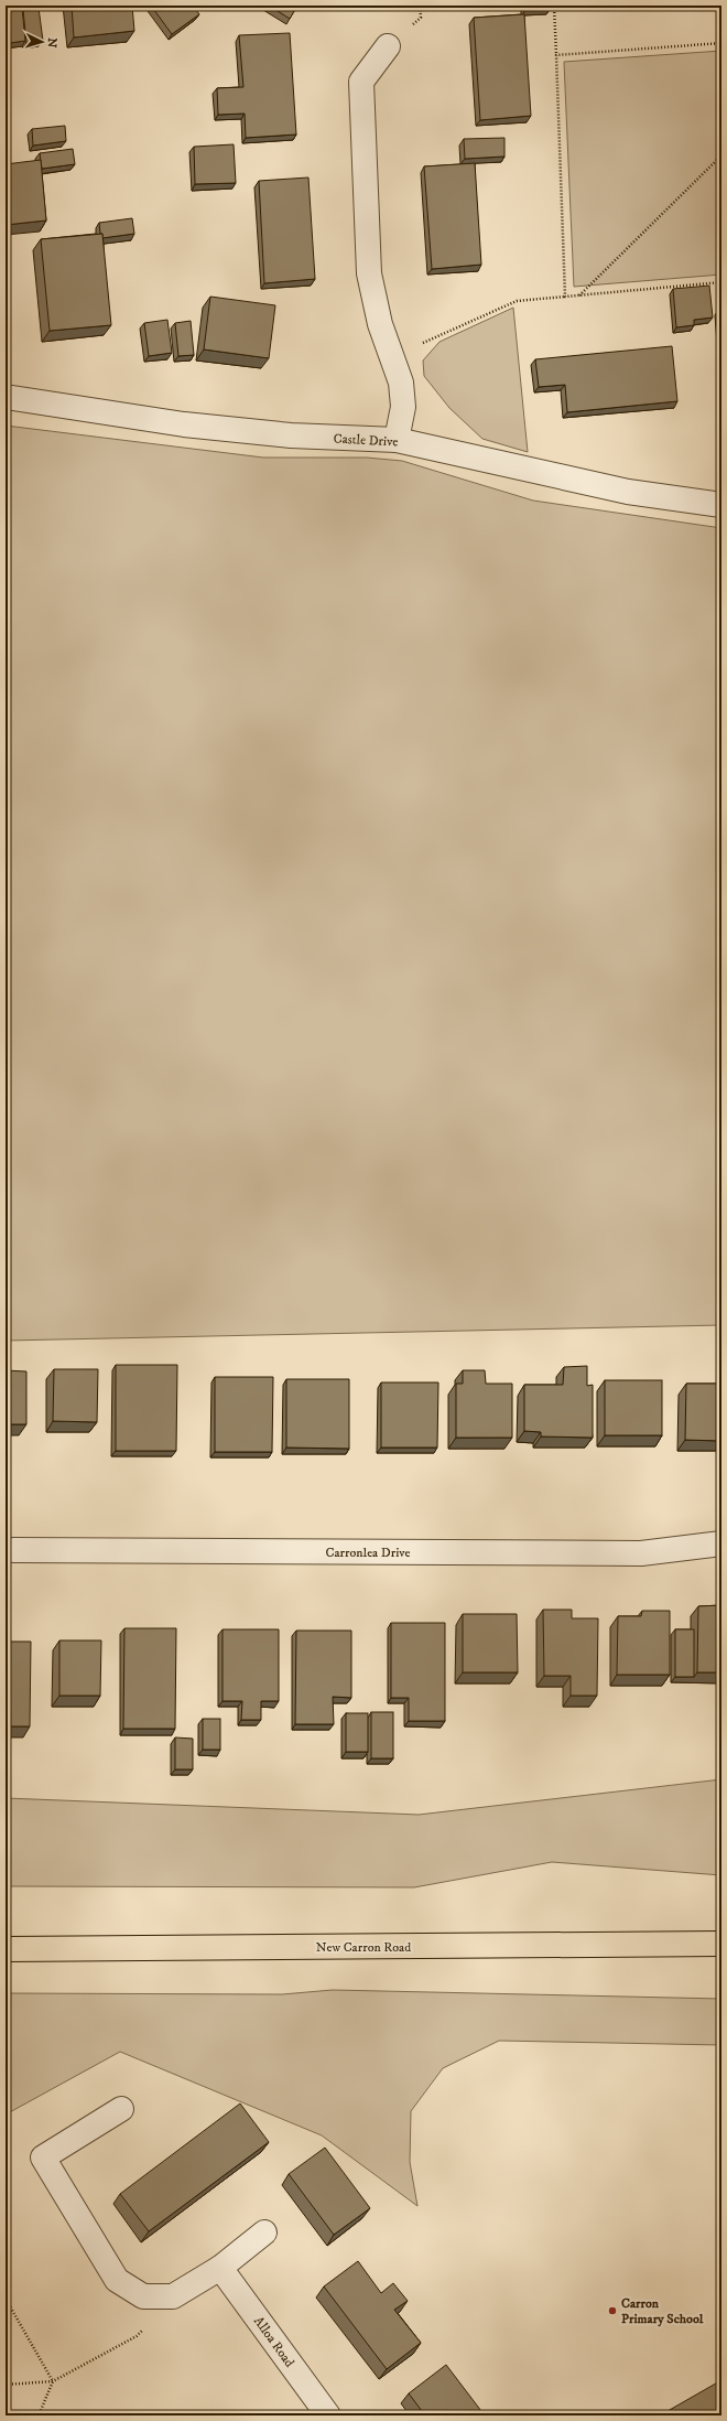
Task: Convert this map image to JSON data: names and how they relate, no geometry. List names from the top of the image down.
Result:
{
  "streets": {
    "main road": ["New Carron Road"],
    "street": ["Castle Drive", "Carronlea Drive", "Alloa Road"]
  },
  "places": ["Carron Primary School"],
  "north": "right"
}
